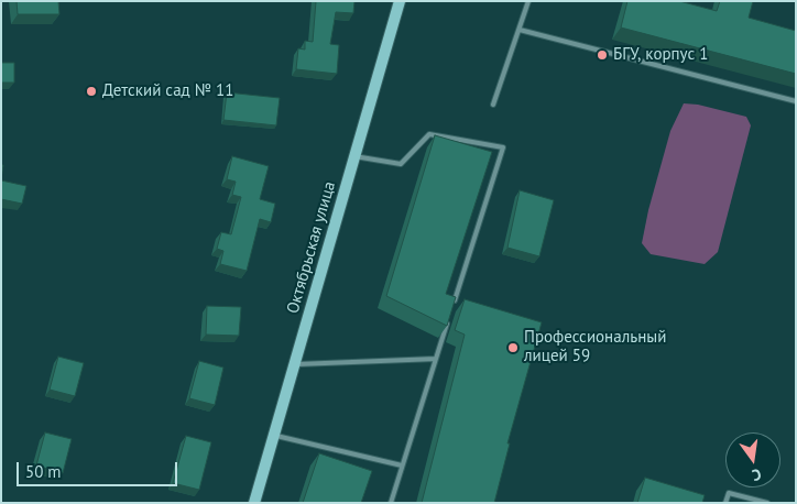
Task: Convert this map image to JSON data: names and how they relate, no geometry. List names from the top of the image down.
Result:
{
  "streets": {
    "street": ["Октябрьская улица"]
  },
  "places": ["БГУ, корпус 1", "Детский сад № 11", "Профессиональный лицей 59"],
  "scale_bar": "50 m",
  "north": "bottom"
}
